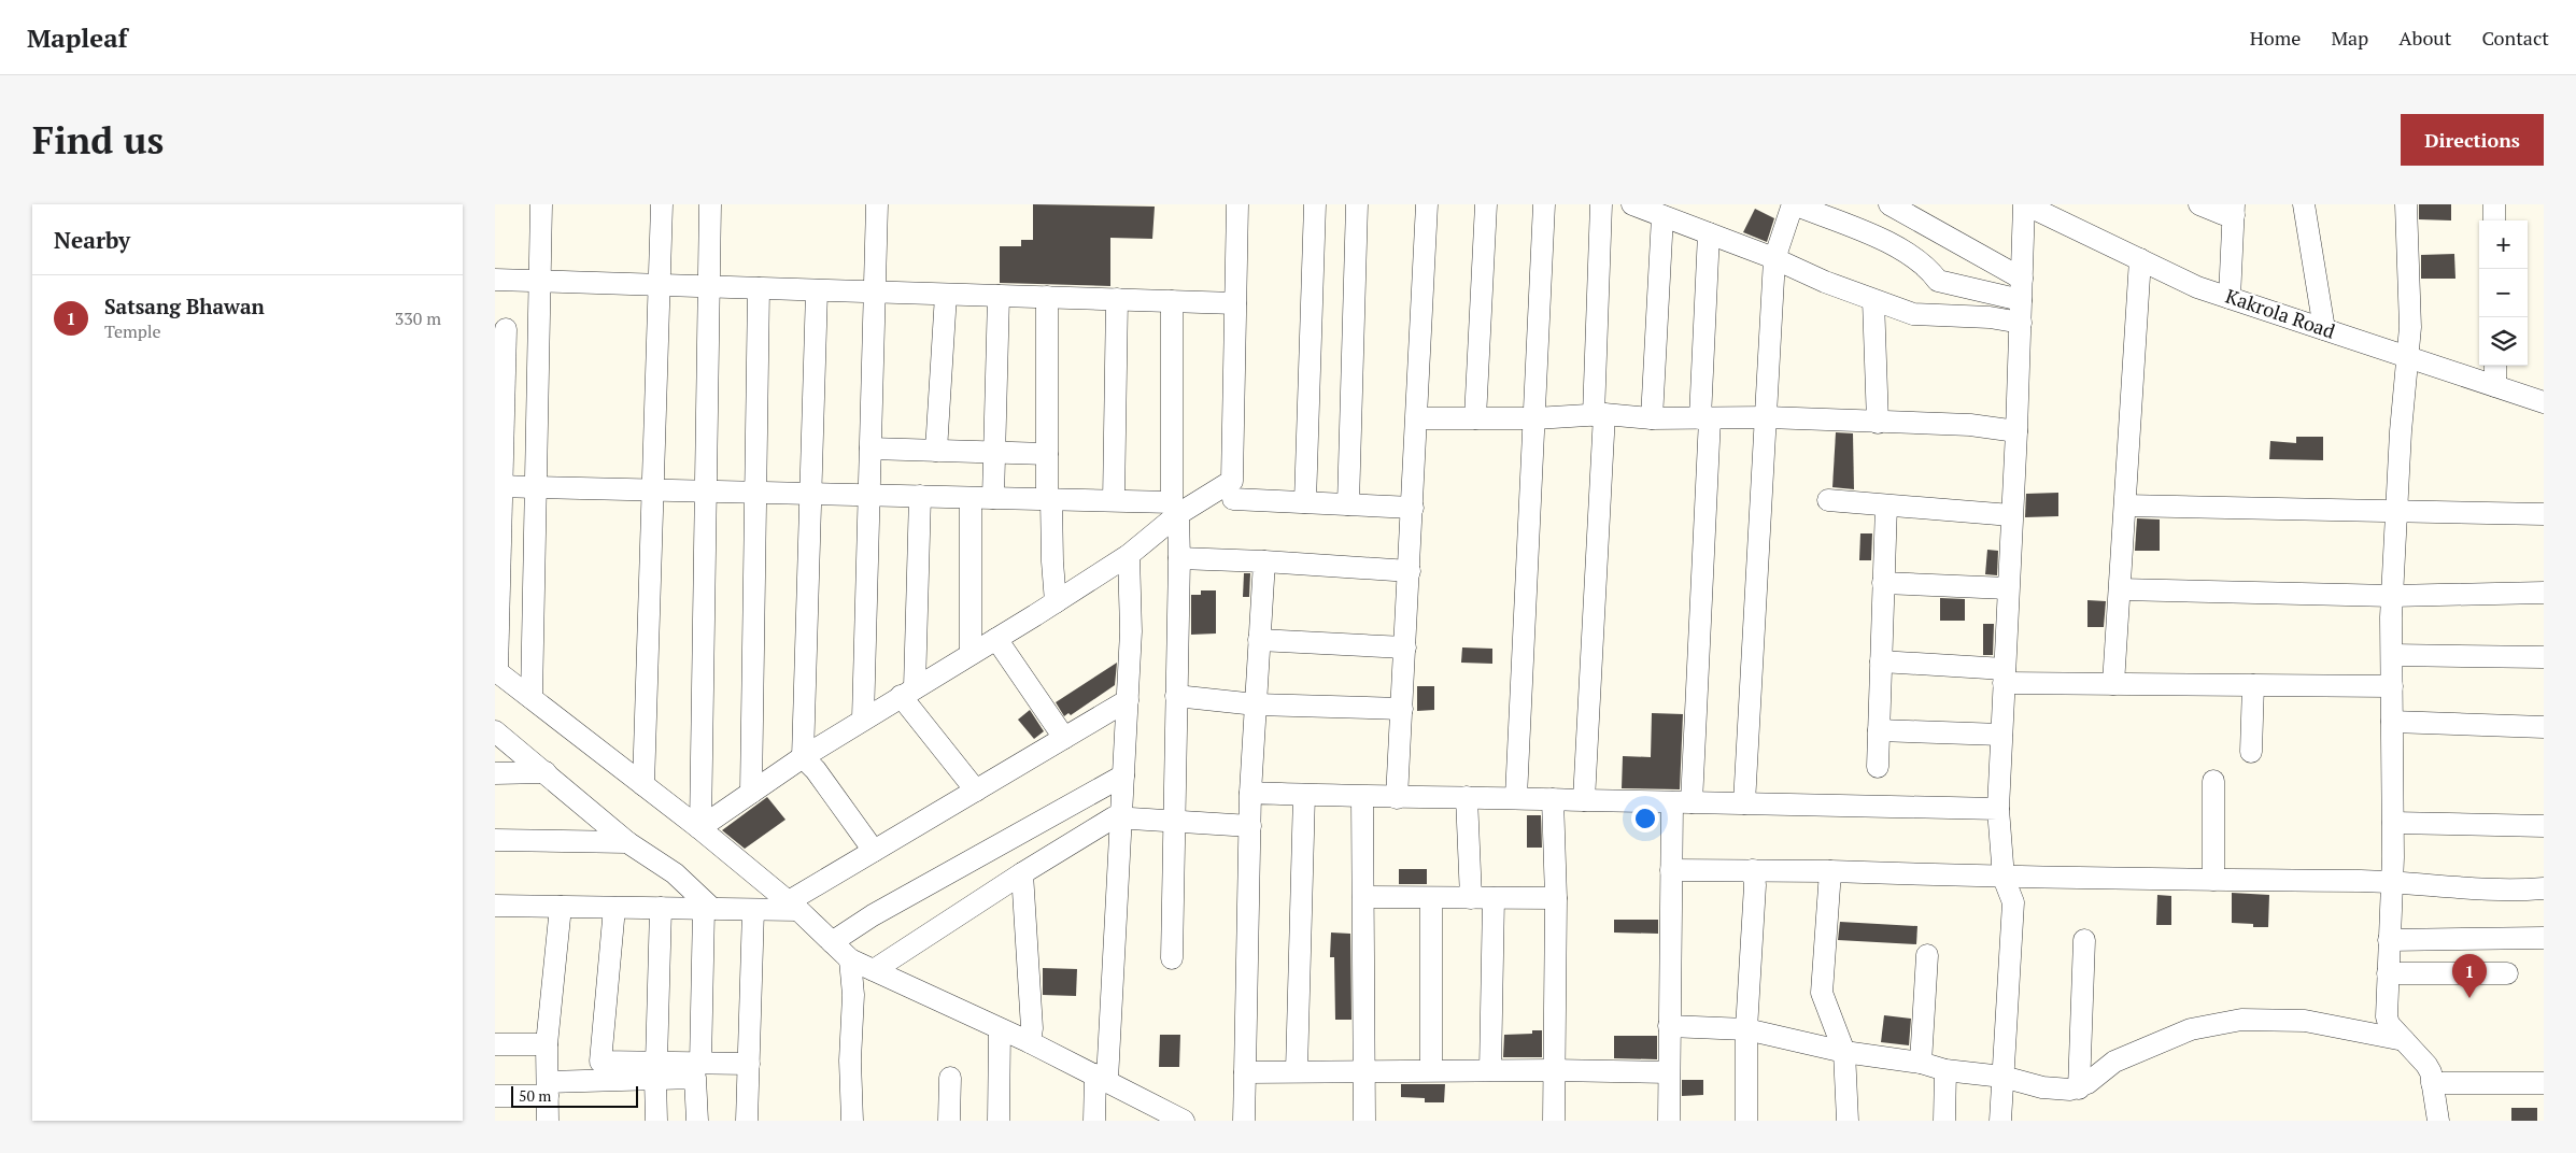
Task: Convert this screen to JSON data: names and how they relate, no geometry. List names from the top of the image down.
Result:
{
  "streets": {
    "street": ["Kakrola Road"]
  },
  "scale_bar": "50 m",
  "page": {
    "header": "Mapleaf",
    "nav": [
      "Home",
      "Map",
      "About",
      "Contact"
    ],
    "buttons": "Directions",
    "title": "Find us",
    "heading": "Nearby",
    "map_buttons": ["+", "−"],
    "list": [
      {
        "mark": "1",
        "name": "Satsang Bhawan",
        "note": "Temple",
        "value": "330 m"
      }
    ],
    "pins": "1",
    "scale": "50 m"
  }
}
